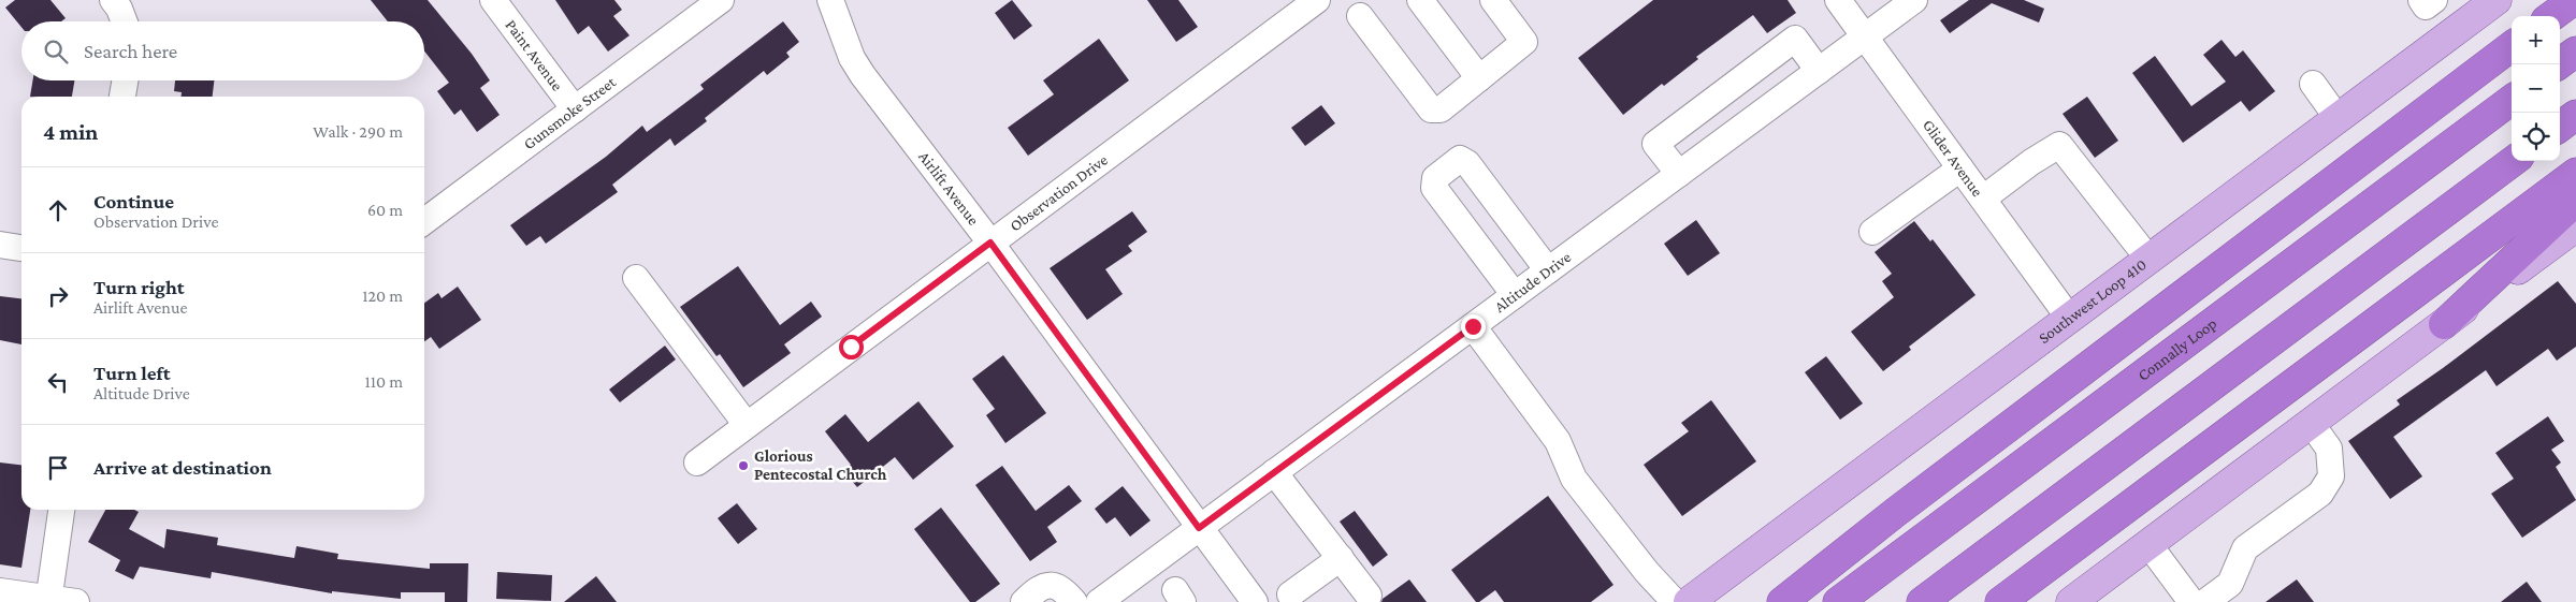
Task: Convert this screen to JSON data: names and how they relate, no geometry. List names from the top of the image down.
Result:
{
  "streets": {
    "highway": ["Connally Loop"],
    "main road": ["Southwest Loop 410"],
    "street": [
      "Paint Avenue",
      "Gunsmoke Street",
      "Glider Avenue",
      "Airlift Avenue",
      "Observation Drive",
      "Altitude Drive"
    ]
  },
  "crossings": [
    ["Paint Avenue", "Gunsmoke Street"],
    ["Glider Avenue", "Altitude Drive"],
    ["Glider Avenue", "Southwest Loop 410"],
    ["Airlift Avenue", "Observation Drive"],
    ["Airlift Avenue", "Altitude Drive"]
  ],
  "places": ["Glorious Pentecostal Church"],
  "page": {
    "map_buttons": ["+", "−"],
    "search": "Search here",
    "heading": ["4 min", "Walk · 290 m"],
    "list": [
      ["Continue", "Observation Drive", "60 m"],
      ["Turn right", "Airlift Avenue", "120 m"],
      ["Turn left", "Altitude Drive", "110 m"],
      "Arrive at destination"
    ]
  }
}
